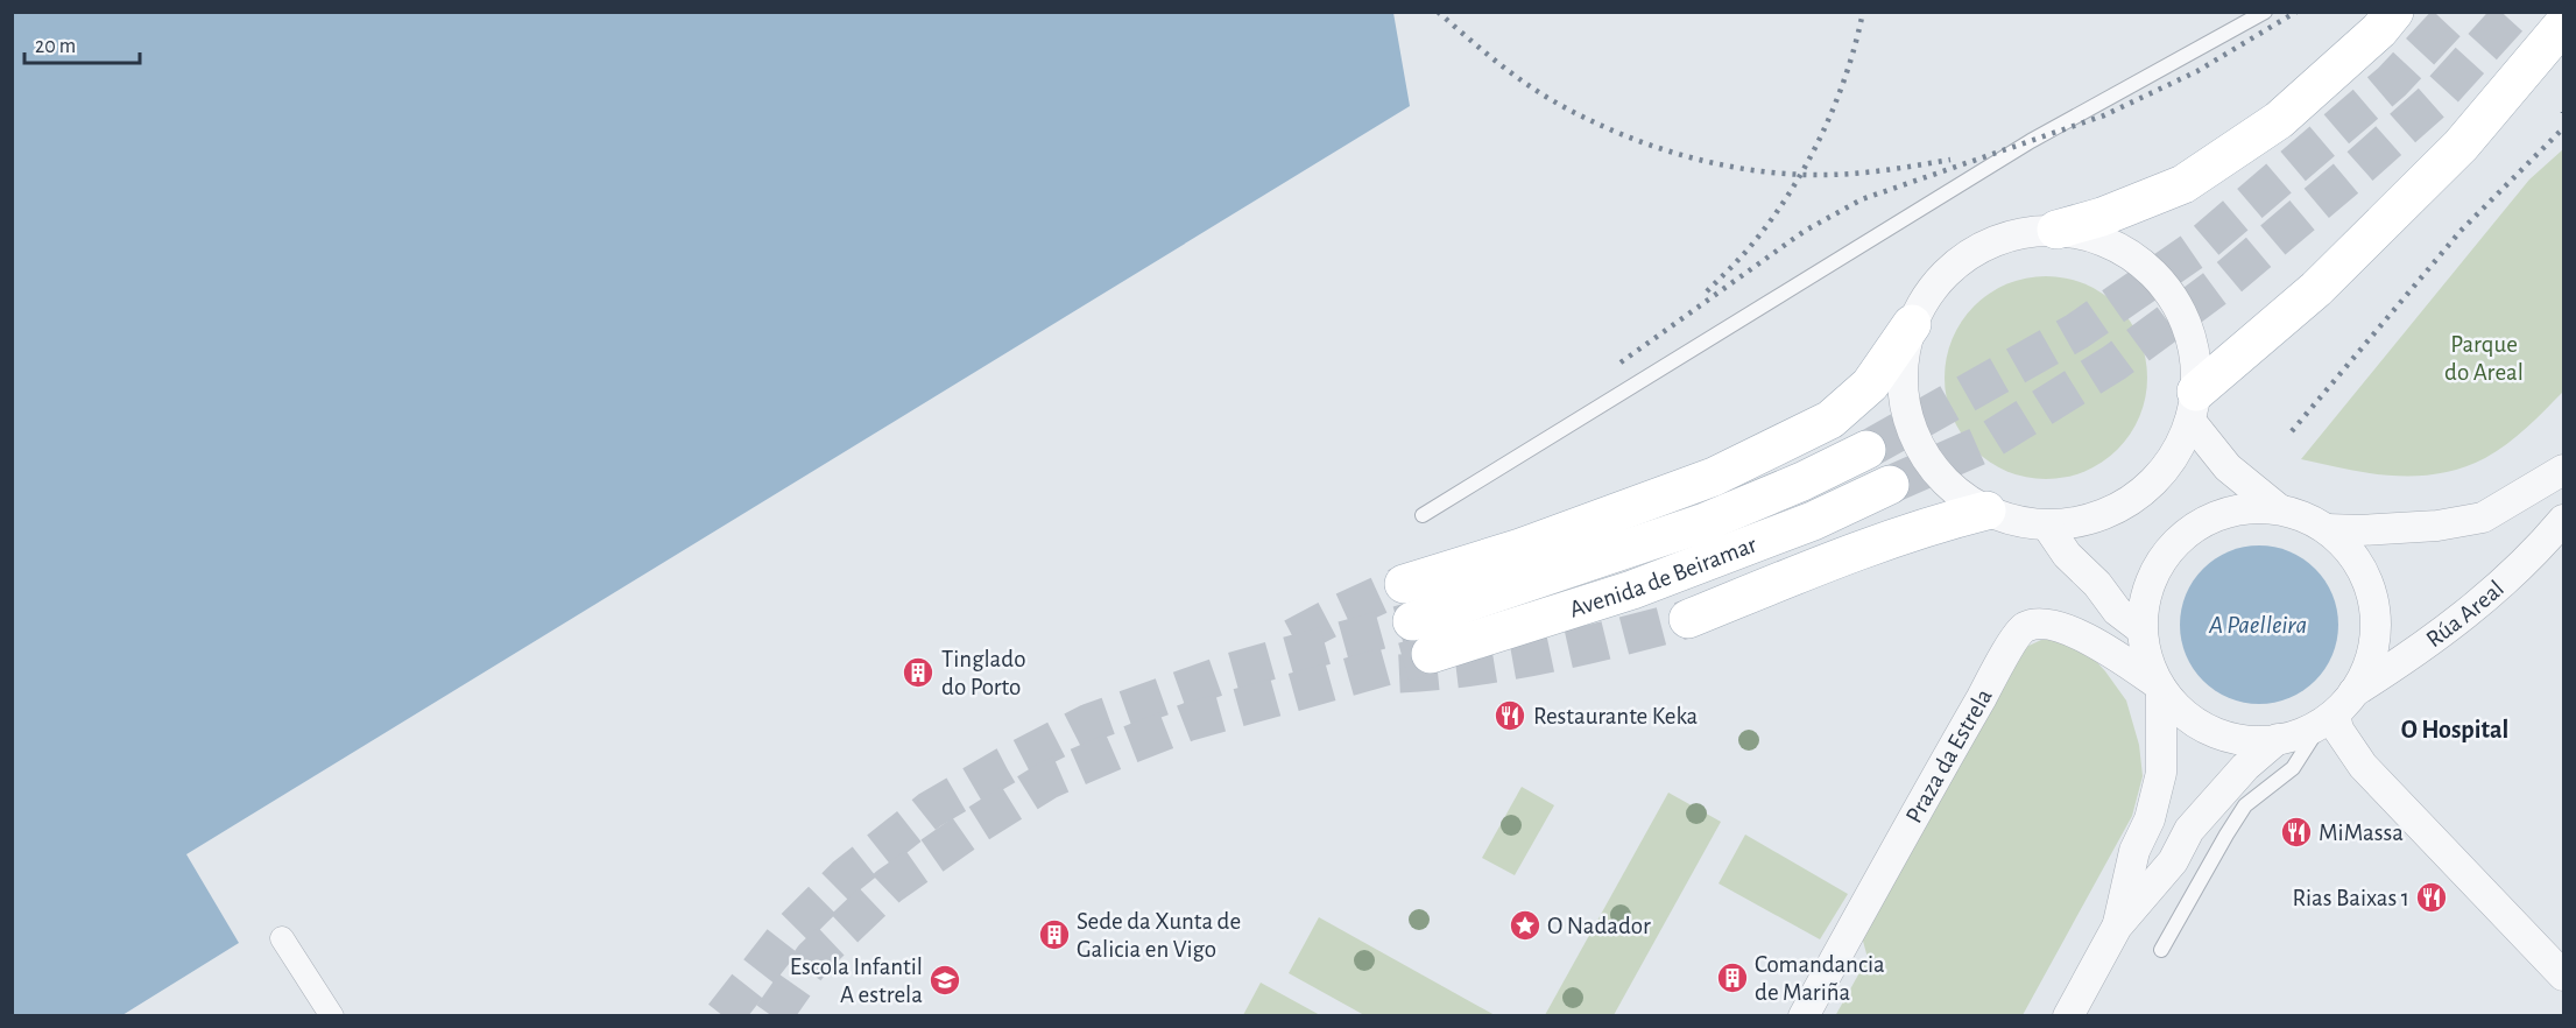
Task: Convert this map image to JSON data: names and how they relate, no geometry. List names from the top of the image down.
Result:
{
  "streets": {
    "main road": ["Avenida de Beiramar"],
    "street": ["Rúa Areal", "Praza da Estrela"]
  },
  "crossings": [
    ["Rúa Areal", "Praza da Estrela"]
  ],
  "districts": ["O Hospital"],
  "water": ["A Paelleira"],
  "parks": ["Parque do Areal"],
  "places": {
    "building": ["Tinglado do Porto", "Sede da Xunta de Galicia en Vigo", "Comandancia de Mariña"],
    "restaurant": ["Restaurante Keka", "MiMassa", "Rias Baixas 1"],
    "place": ["O Nadador"],
    "school or university": ["Escola Infantil A estrela"]
  },
  "scale_bar": "20 m"
}
